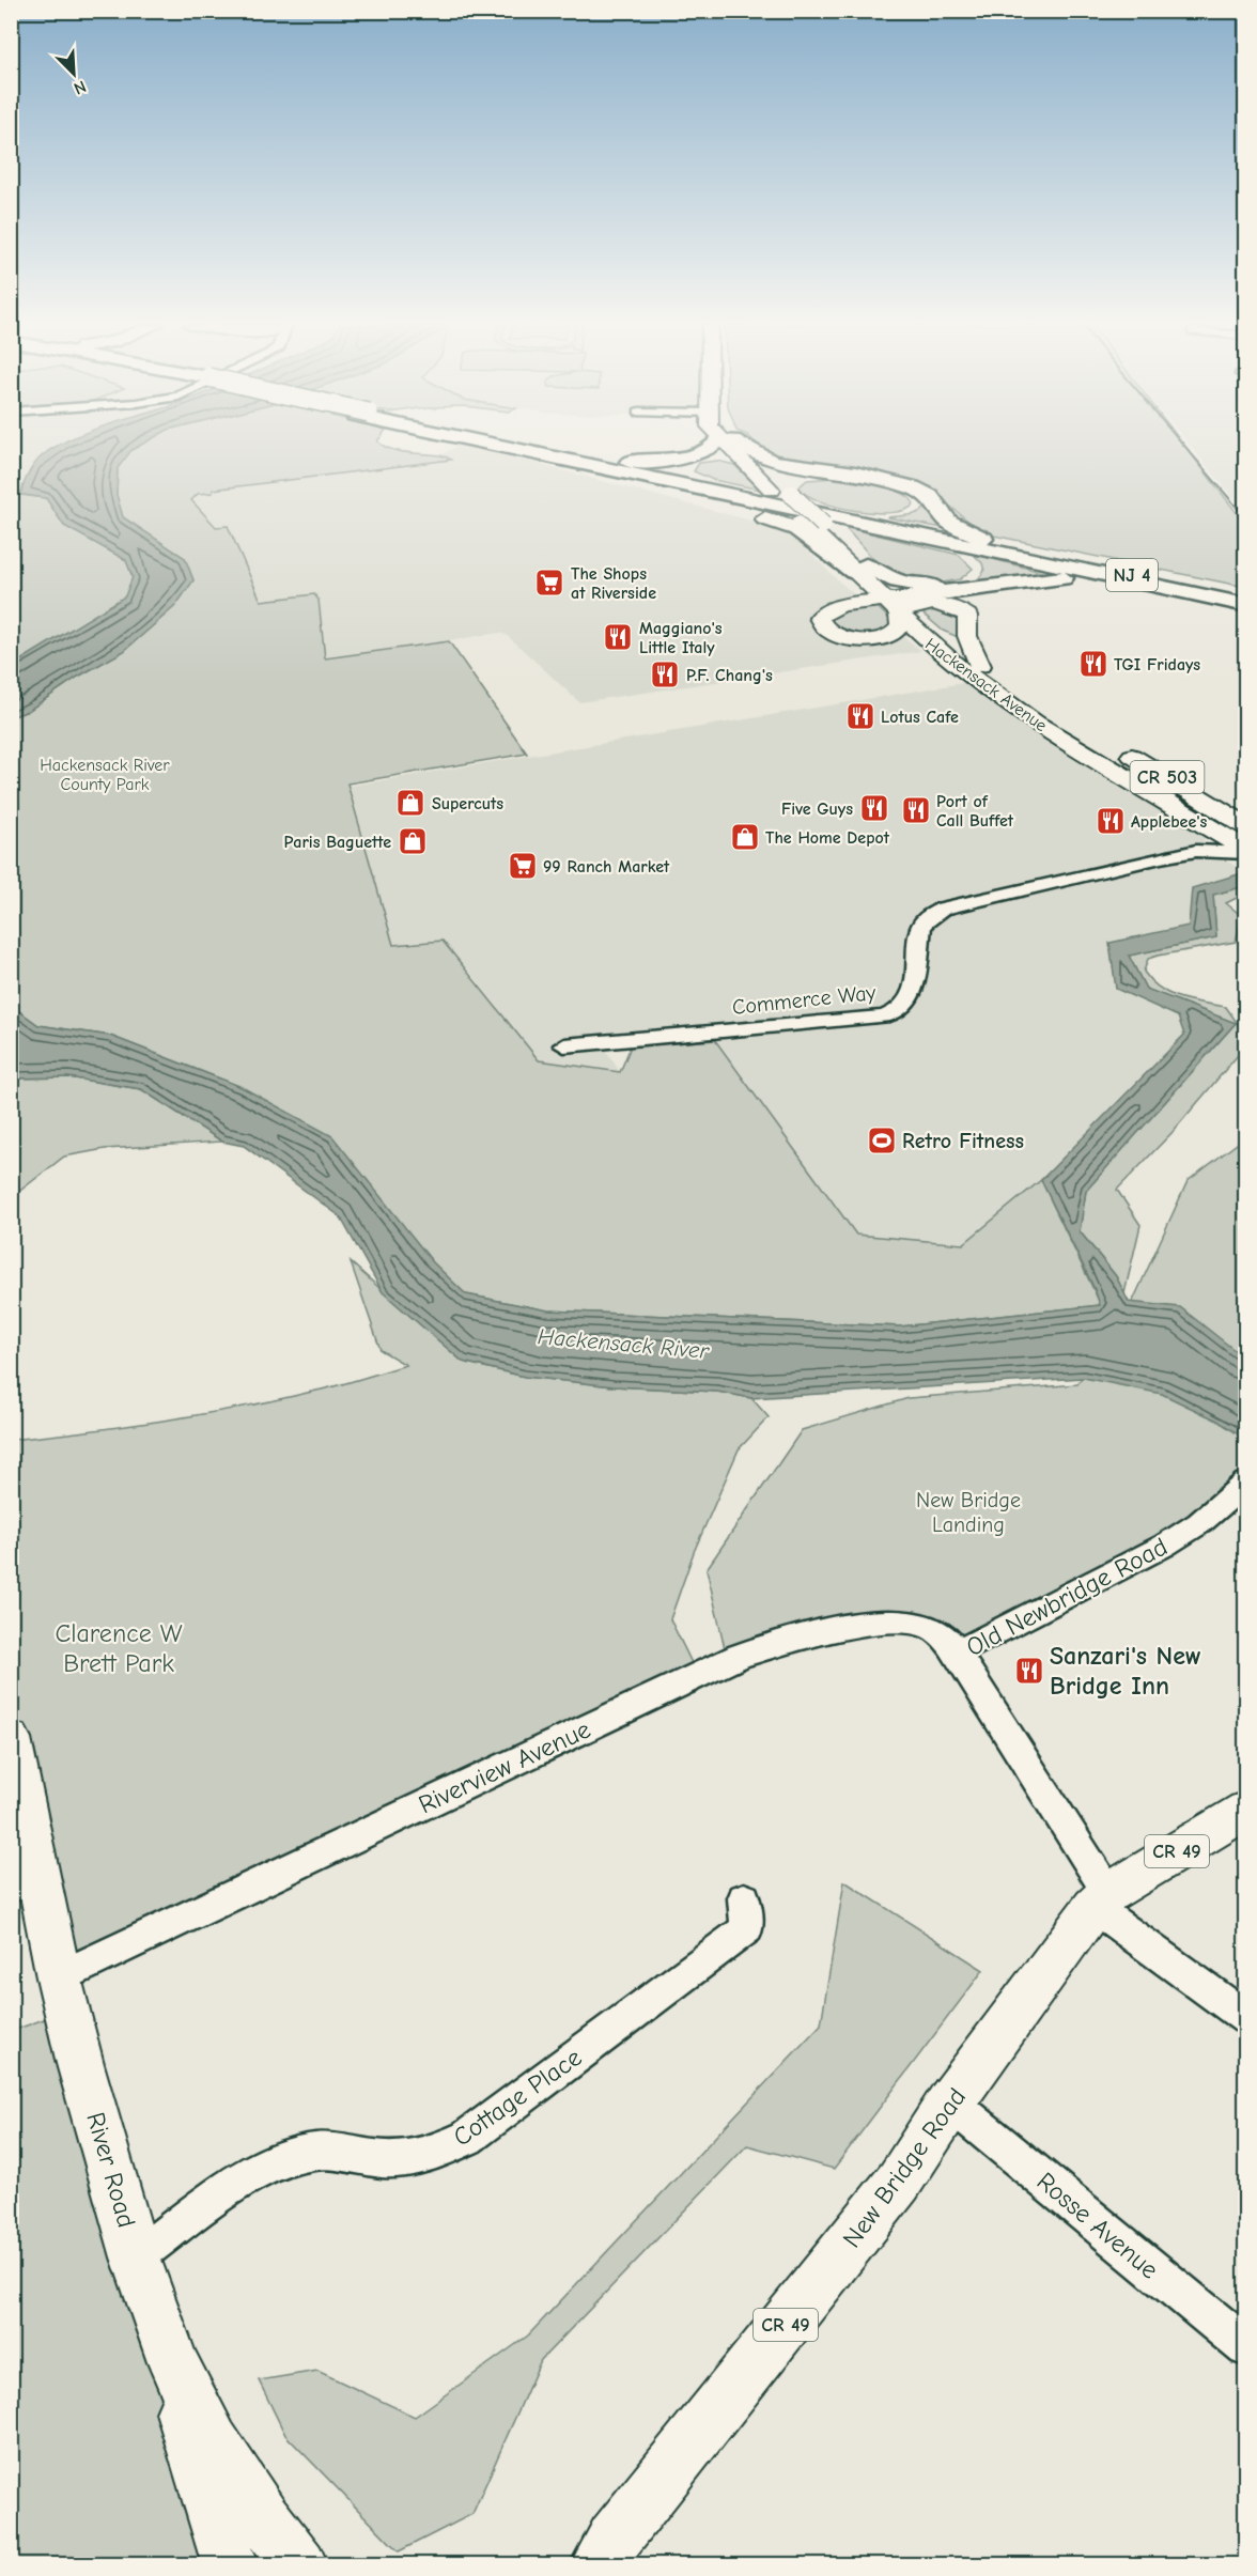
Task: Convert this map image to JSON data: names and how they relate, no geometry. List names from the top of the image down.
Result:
{
  "streets": {
    "highway": ["NJ 4"],
    "main road": [
      "Hackensack Avenue",
      "CR 503",
      "CR 49",
      "New Bridge Road",
      "River Road"
    ],
    "street": [
      "Commerce Way",
      "Old Newbridge Road",
      "Riverview Avenue",
      "Cottage Place",
      "Rosse Avenue"
    ]
  },
  "crossings": [
    ["NJ 4", "Hackensack Avenue"],
    ["Hackensack Avenue", "Commerce Way"],
    ["Old Newbridge Road", "Riverview Avenue"],
    ["Old Newbridge Road", "New Bridge Road"],
    ["Riverview Avenue", "River Road"],
    ["Cottage Place", "River Road"],
    ["New Bridge Road", "Rosse Avenue"]
  ],
  "water": ["Hackensack River"],
  "parks": ["Hackensack River County Park", "New Bridge Landing", "Clarence W Brett Park"],
  "places": {
    "supermarket": ["The Shops at Riverside", "99 Ranch Market"],
    "restaurant": [
      "Maggiano's Little Italy",
      "TGI Fridays",
      "P.F. Chang's",
      "Lotus Cafe",
      "Five Guys",
      "Port of Call Buffet",
      "Applebee's",
      "Sanzari's New Bridge Inn"
    ],
    "shop": ["Supercuts", "The Home Depot", "Paris Baguette"],
    "sports": ["Retro Fitness"]
  },
  "north": "bottom right"
}
